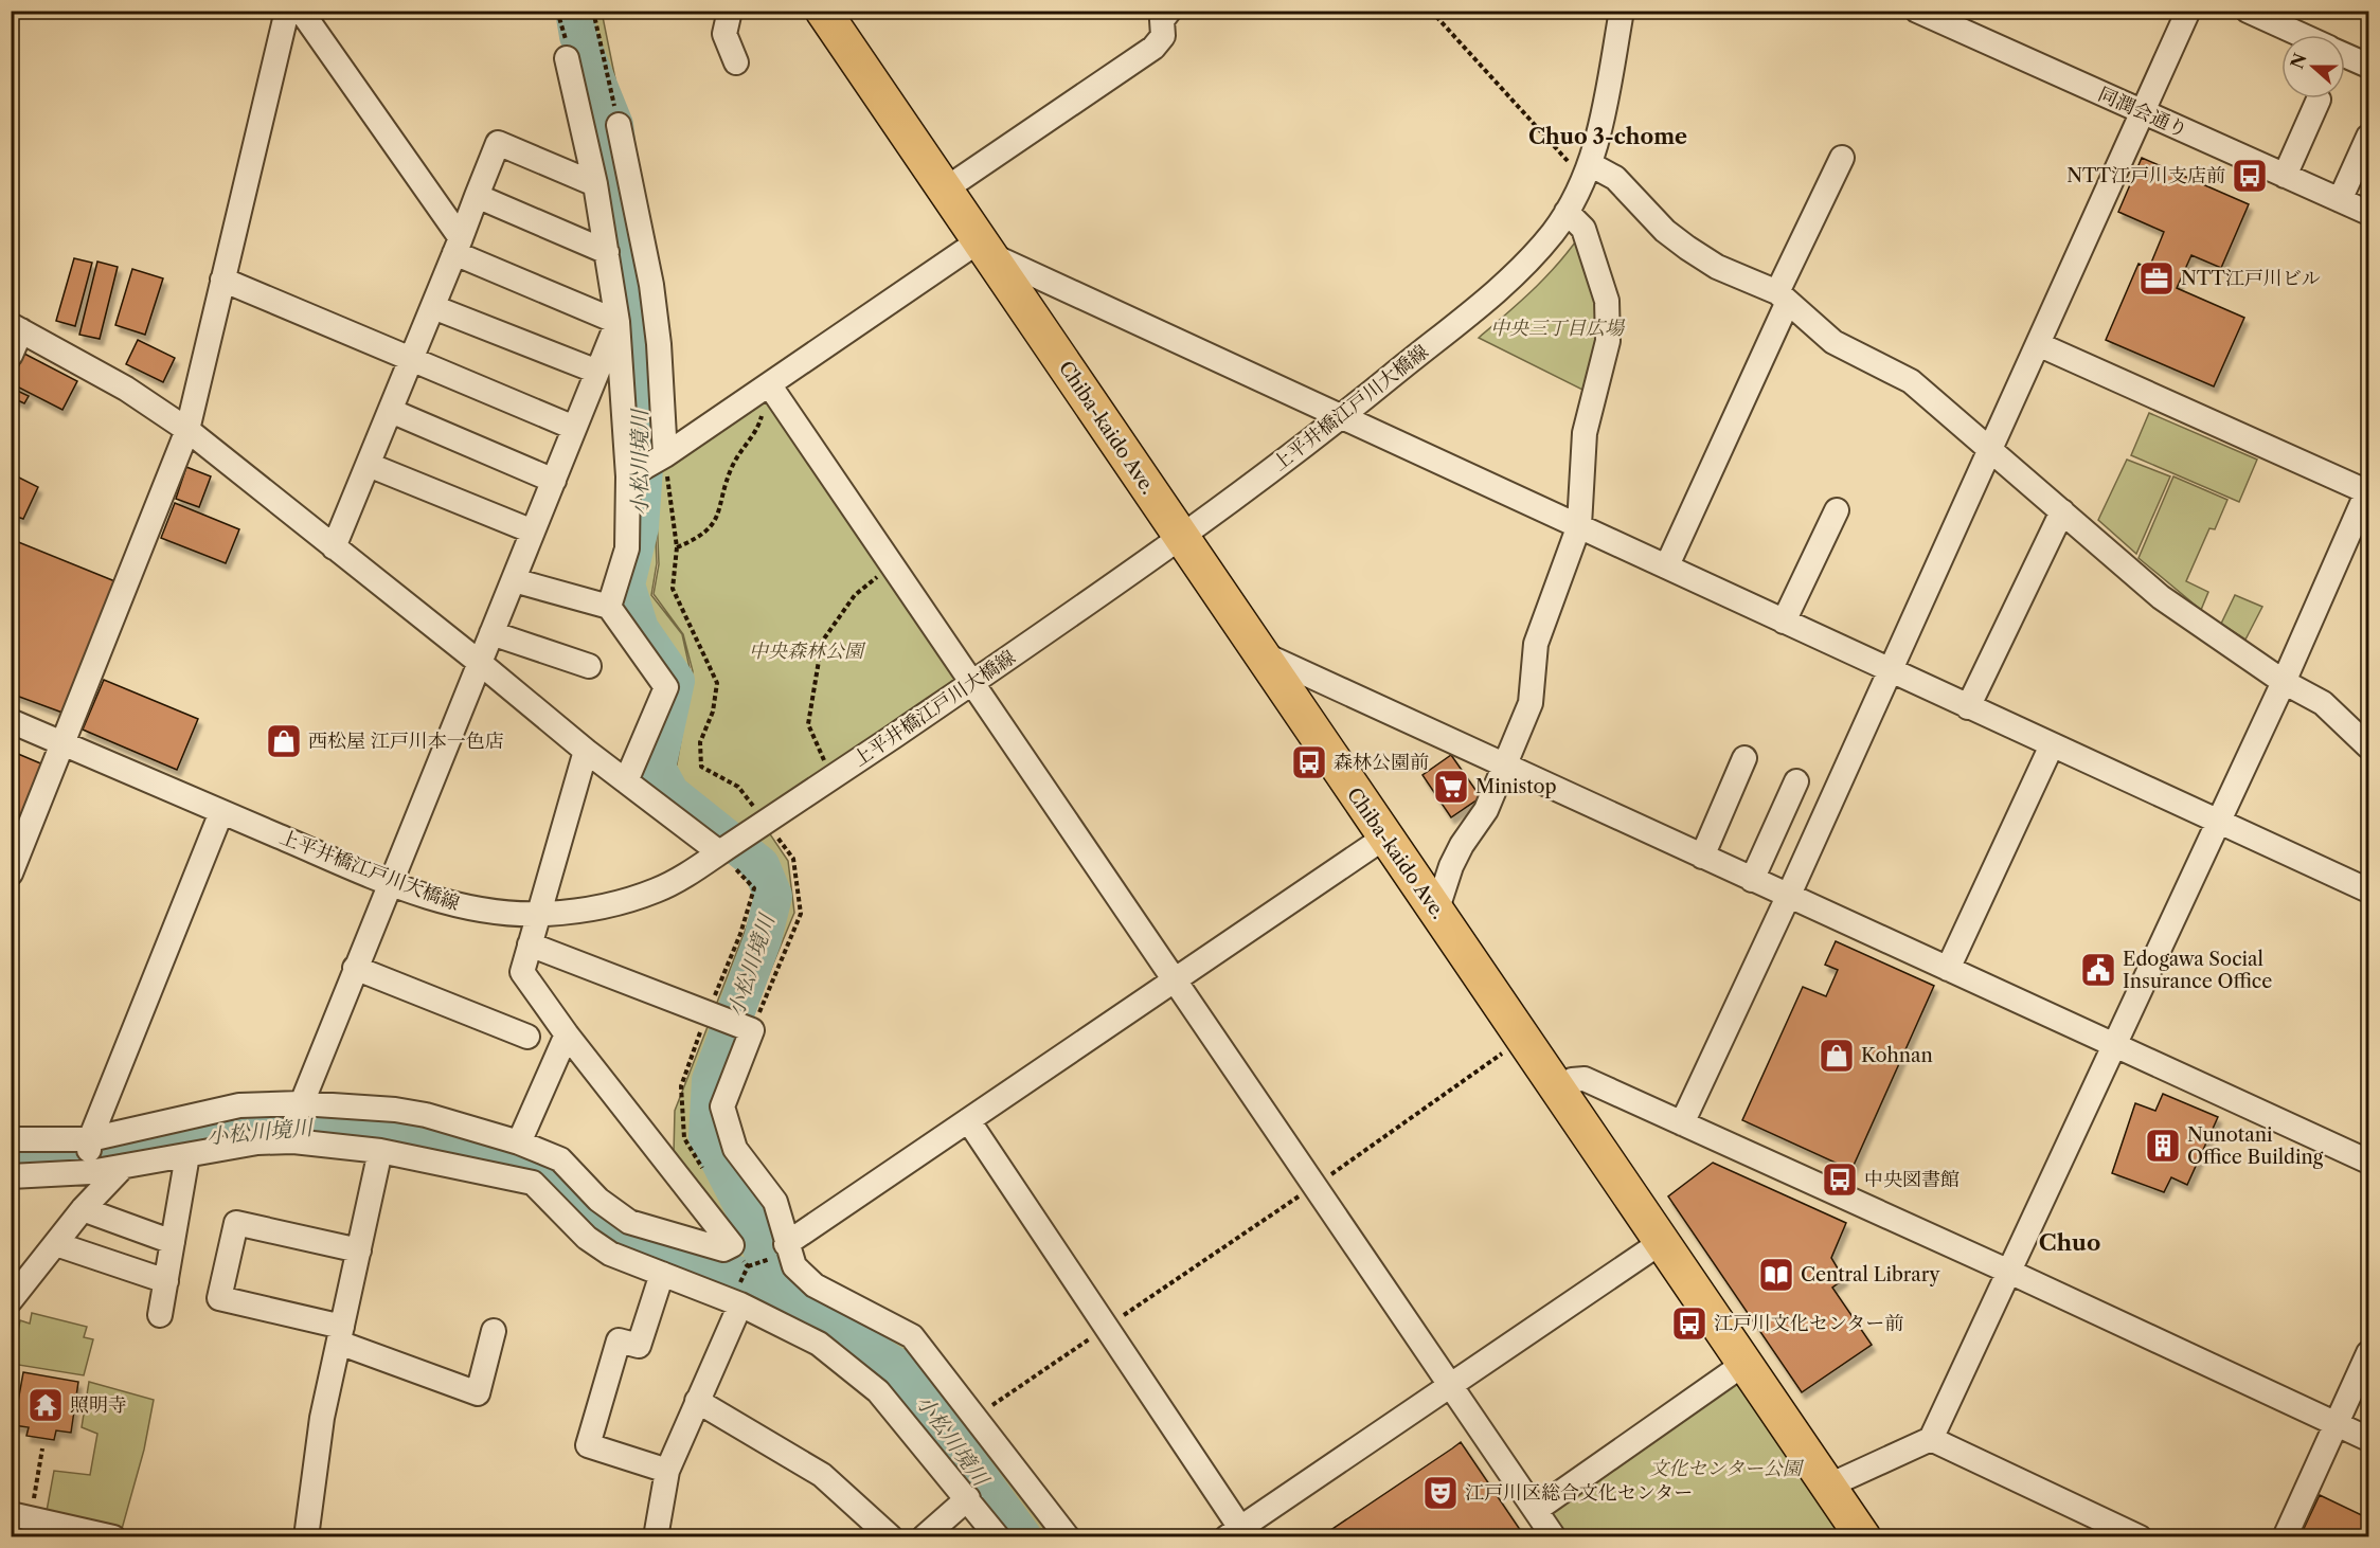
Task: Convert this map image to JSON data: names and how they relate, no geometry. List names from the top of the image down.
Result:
{
  "streets": {
    "highway": ["Chiba-kaido Ave."],
    "street": ["同潤会通り", "上平井橋江戸川大橋線"]
  },
  "crossings": [
    ["上平井橋江戸川大橋線", "Chiba-kaido Ave."]
  ],
  "districts": ["Chuo 3-chome", "Chuo"],
  "water": ["小松川境川"],
  "parks": ["中央三丁目広場", "中央森林公園", "文化センター公園"],
  "places": {
    "bus stop": [
      "NTT江戸川支店前",
      "森林公園前",
      "中央図書館",
      "江戸川文化センター前"
    ],
    "office": ["NTT江戸川ビル"],
    "shop": ["西松屋 江戸川本一色店", "Kohnan"],
    "supermarket": ["Ministop"],
    "public building": ["Edogawa Social Insurance Office"],
    "building": ["Nunotani Office Building"],
    "library": ["Central Library"],
    "temple": ["照明寺"],
    "theatre": ["江戸川区総合文化センター"]
  },
  "north": "left"
}
